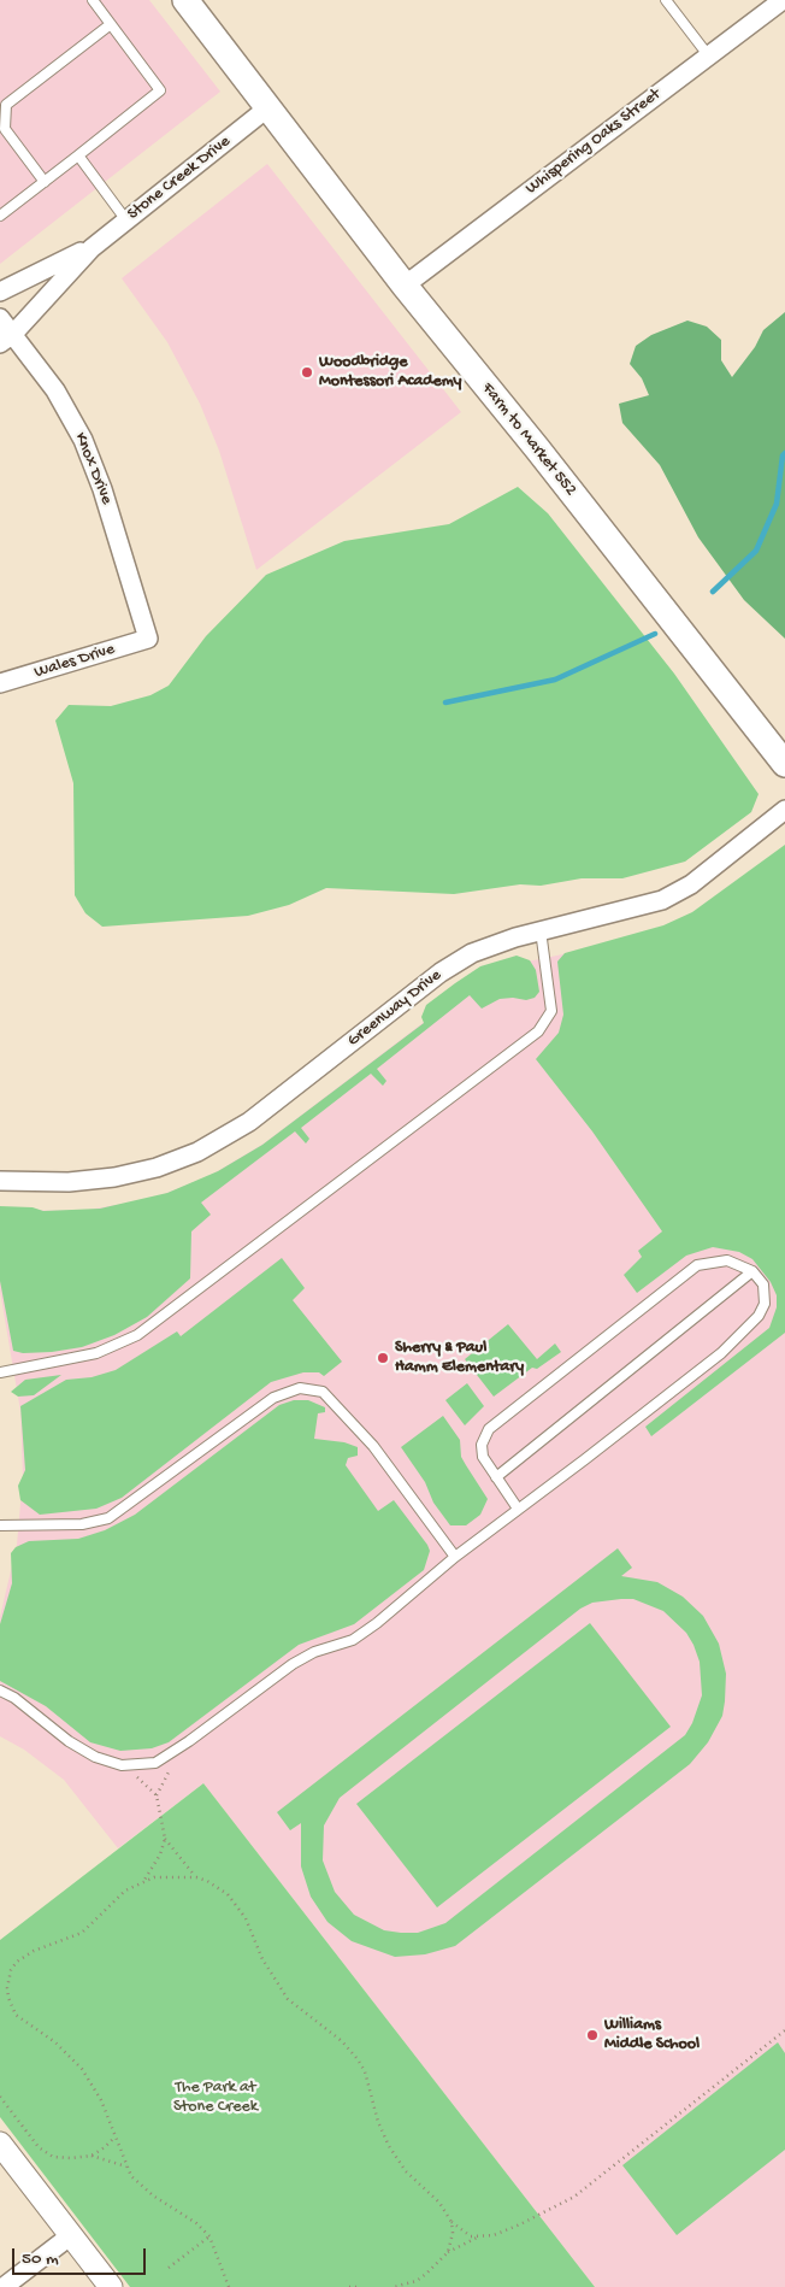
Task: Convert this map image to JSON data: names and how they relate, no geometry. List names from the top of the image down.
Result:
{
  "streets": {
    "main road": ["Farm to Market 552"],
    "street": [
      "Whispering Oaks Street",
      "Stone Creek Drive",
      "Knox Drive",
      "Wales Drive",
      "Greenway Drive"
    ]
  },
  "crossings": [
    ["Whispering Oaks Street", "Farm to Market 552"],
    ["Stone Creek Drive", "Farm to Market 552"],
    ["Stone Creek Drive", "Knox Drive"],
    ["Knox Drive", "Wales Drive"]
  ],
  "parks": ["The Park at Stone Creek"],
  "places": ["Woodbridge Montessori Academy", "Sherry & Paul Hamm Elementary", "Williams Middle School"],
  "scale_bar": "50 m"
}
